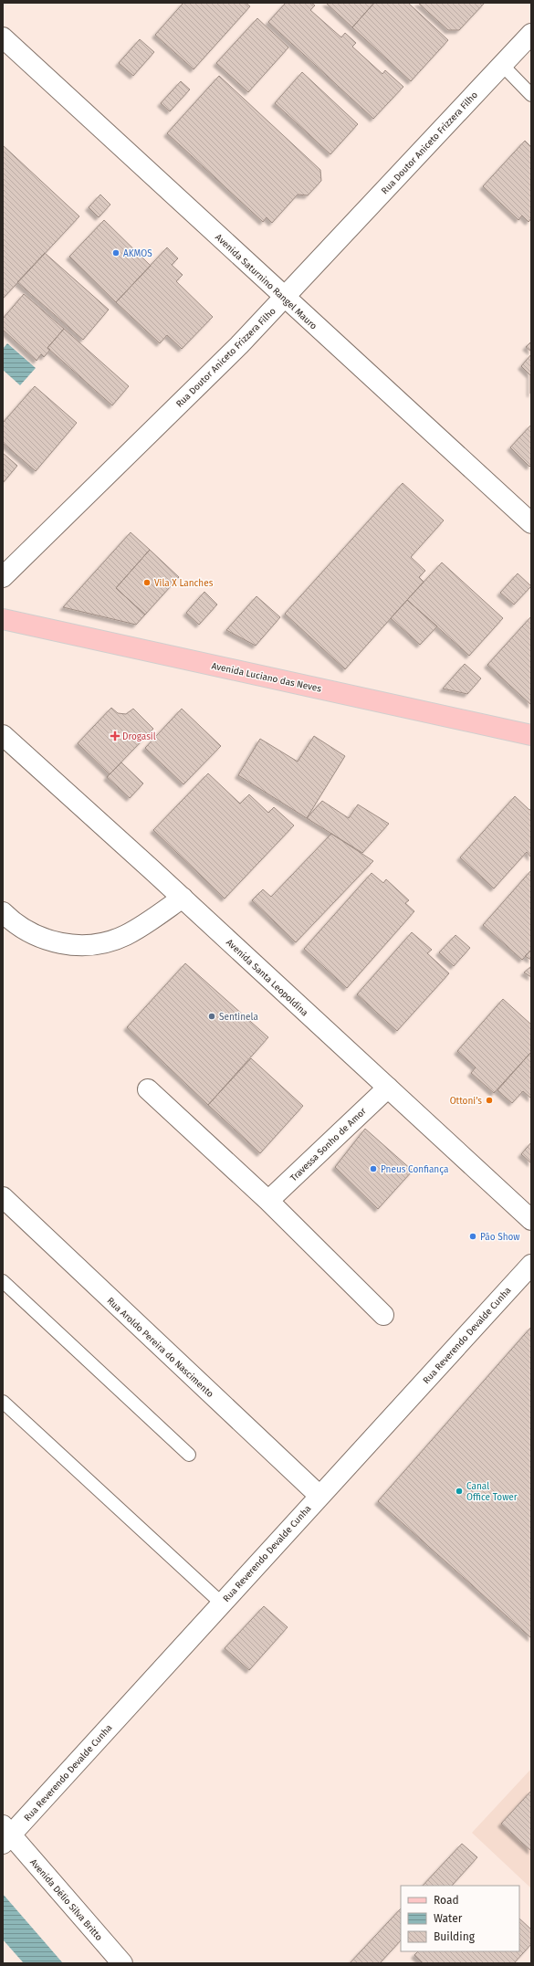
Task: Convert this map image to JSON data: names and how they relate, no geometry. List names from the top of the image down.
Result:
{
  "streets": {
    "main road": ["Avenida Luciano das Neves"],
    "street": [
      "Rua Doutor Aniceto Frizzera Filho",
      "Avenida Saturnino Rangel Mauro",
      "Avenida Santa Leopoldina",
      "Travessa Sonho de Amor",
      "Rua Reverendo Devalde Cunha",
      "Rua Aroldo Pereira do Nascimento",
      "Avenida Délio Silva Britto"
    ]
  },
  "crossings": [
    ["Rua Doutor Aniceto Frizzera Filho", "Avenida Saturnino Rangel Mauro"],
    ["Avenida Santa Leopoldina", "Travessa Sonho de Amor"],
    ["Rua Reverendo Devalde Cunha", "Rua Aroldo Pereira do Nascimento"],
    ["Rua Reverendo Devalde Cunha", "Avenida Délio Silva Britto"]
  ],
  "places": {
    "other": [
      "AKMOS",
      "Vila X Lanches",
      "Sentinela",
      "Ottoni’s",
      "Pneus Confiança",
      "Pão Show",
      "Canal Office Tower"
    ],
    "health": ["Drogasil"]
  },
  "legend": ["Road", "Water", "Building"]
}
